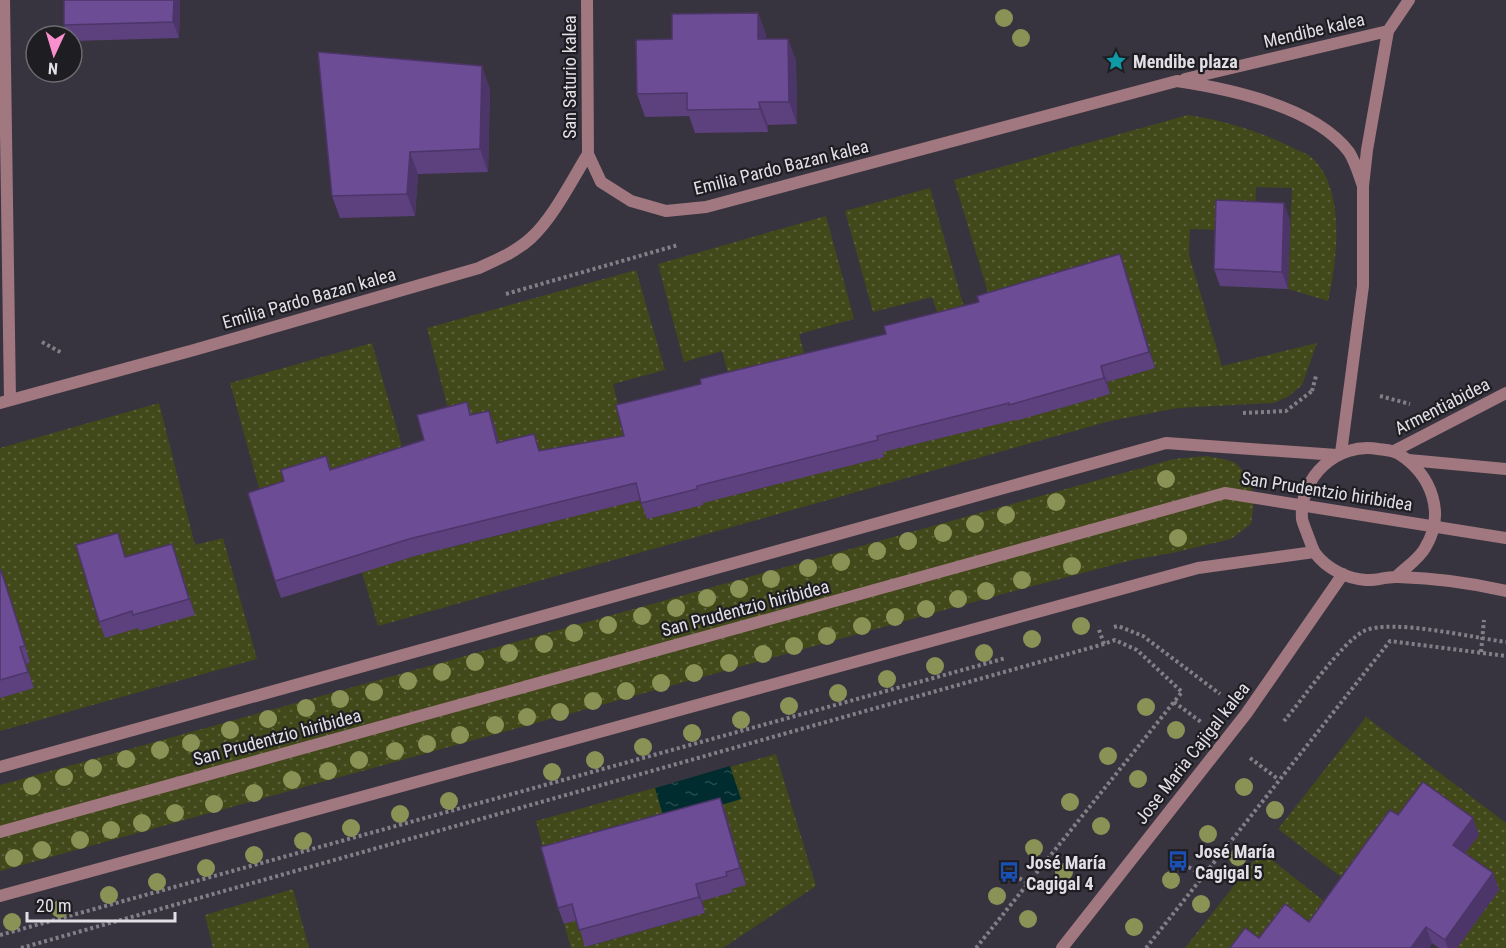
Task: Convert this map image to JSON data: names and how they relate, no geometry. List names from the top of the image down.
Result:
{
  "streets": {
    "street": [
      "Mendibe kalea",
      "San Saturio kalea",
      "Emilia Pardo Bazan kalea",
      "Armentiabidea",
      "San Prudentzio hiribidea",
      "Jose Maria Cajigal kalea"
    ]
  },
  "crossings": [
    ["Mendibe kalea", "Emilia Pardo Bazan kalea"],
    ["Mendibe kalea", "San Prudentzio hiribidea"],
    ["San Saturio kalea", "Emilia Pardo Bazan kalea"],
    ["Armentiabidea", "San Prudentzio hiribidea"]
  ],
  "places": {
    "place": ["Mendibe plaza"],
    "bus stop": ["José María Cagigal 5", "José María Cagigal 4"]
  },
  "scale_bar": "20 m",
  "north": "bottom"
}
